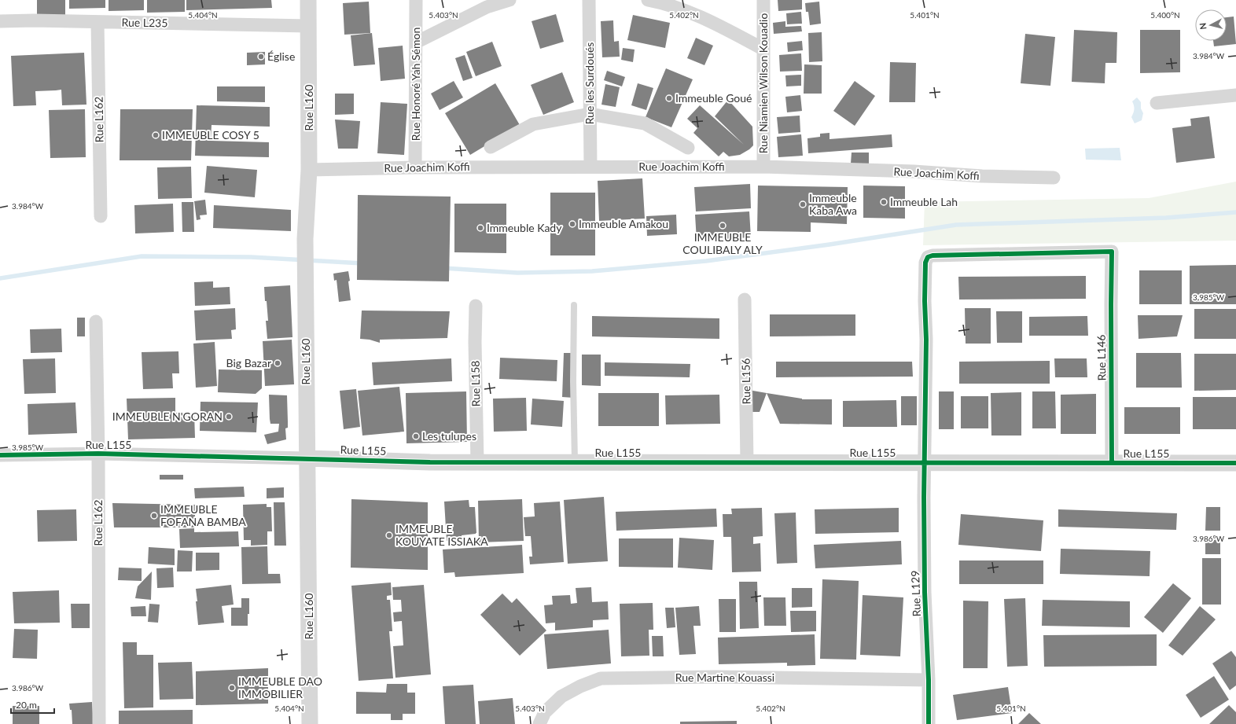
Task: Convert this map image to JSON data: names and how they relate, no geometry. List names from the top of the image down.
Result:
{
  "streets": {
    "street": [
      "Rue L235",
      "Rue les Surdoués",
      "Rue Niamien Wilson Kouadio",
      "Rue Honoré Yah Sémon",
      "Rue L160",
      "Rue L162",
      "Rue Joachim Koffi",
      "Rue L146",
      "Rue L156",
      "Rue L158",
      "Rue L155",
      "Rue L129",
      "Rue Martine Kouassi"
    ]
  },
  "crossings": [
    ["Rue L235", "Rue L160"],
    ["Rue L235", "Rue L162"],
    ["Rue les Surdoués", "Rue Joachim Koffi"],
    ["Rue Niamien Wilson Kouadio", "Rue Joachim Koffi"],
    ["Rue Honoré Yah Sémon", "Rue Joachim Koffi"],
    ["Rue L160", "Rue Joachim Koffi"],
    ["Rue L160", "Rue L155"],
    ["Rue L162", "Rue L155"],
    ["Rue L146", "Rue L155"],
    ["Rue L146", "Rue L129"],
    ["Rue L156", "Rue L155"],
    ["Rue L158", "Rue L155"],
    ["Rue L155", "Rue L129"],
    ["Rue L129", "Rue Martine Kouassi"]
  ],
  "places": [
    "Église",
    "Immeuble Goué",
    "IMMEUBLE COSY 5",
    "Immeuble Lah",
    "Immeuble Kaba Awa",
    "Immeuble Amakou",
    "IMMEUBLE COULIBALY ALY",
    "Immeuble Kady",
    "Big Bazar",
    "IMMEUBLE N'GORAN",
    "Les tulupes",
    "IMMEUBLE FOFANA BAMBA",
    "IMMEUBLE KOUYATE ISSIAKA",
    "IMMEUBLE DAO IMMOBILIER"
  ],
  "scale_bar": "20 m",
  "north": "left",
  "coordinates": [
    "5.404°N",
    "5.403°N",
    "5.402°N",
    "5.401°N",
    "5.400°N",
    "3.984°W",
    "3.985°W",
    "3.986°W"
  ]
}
